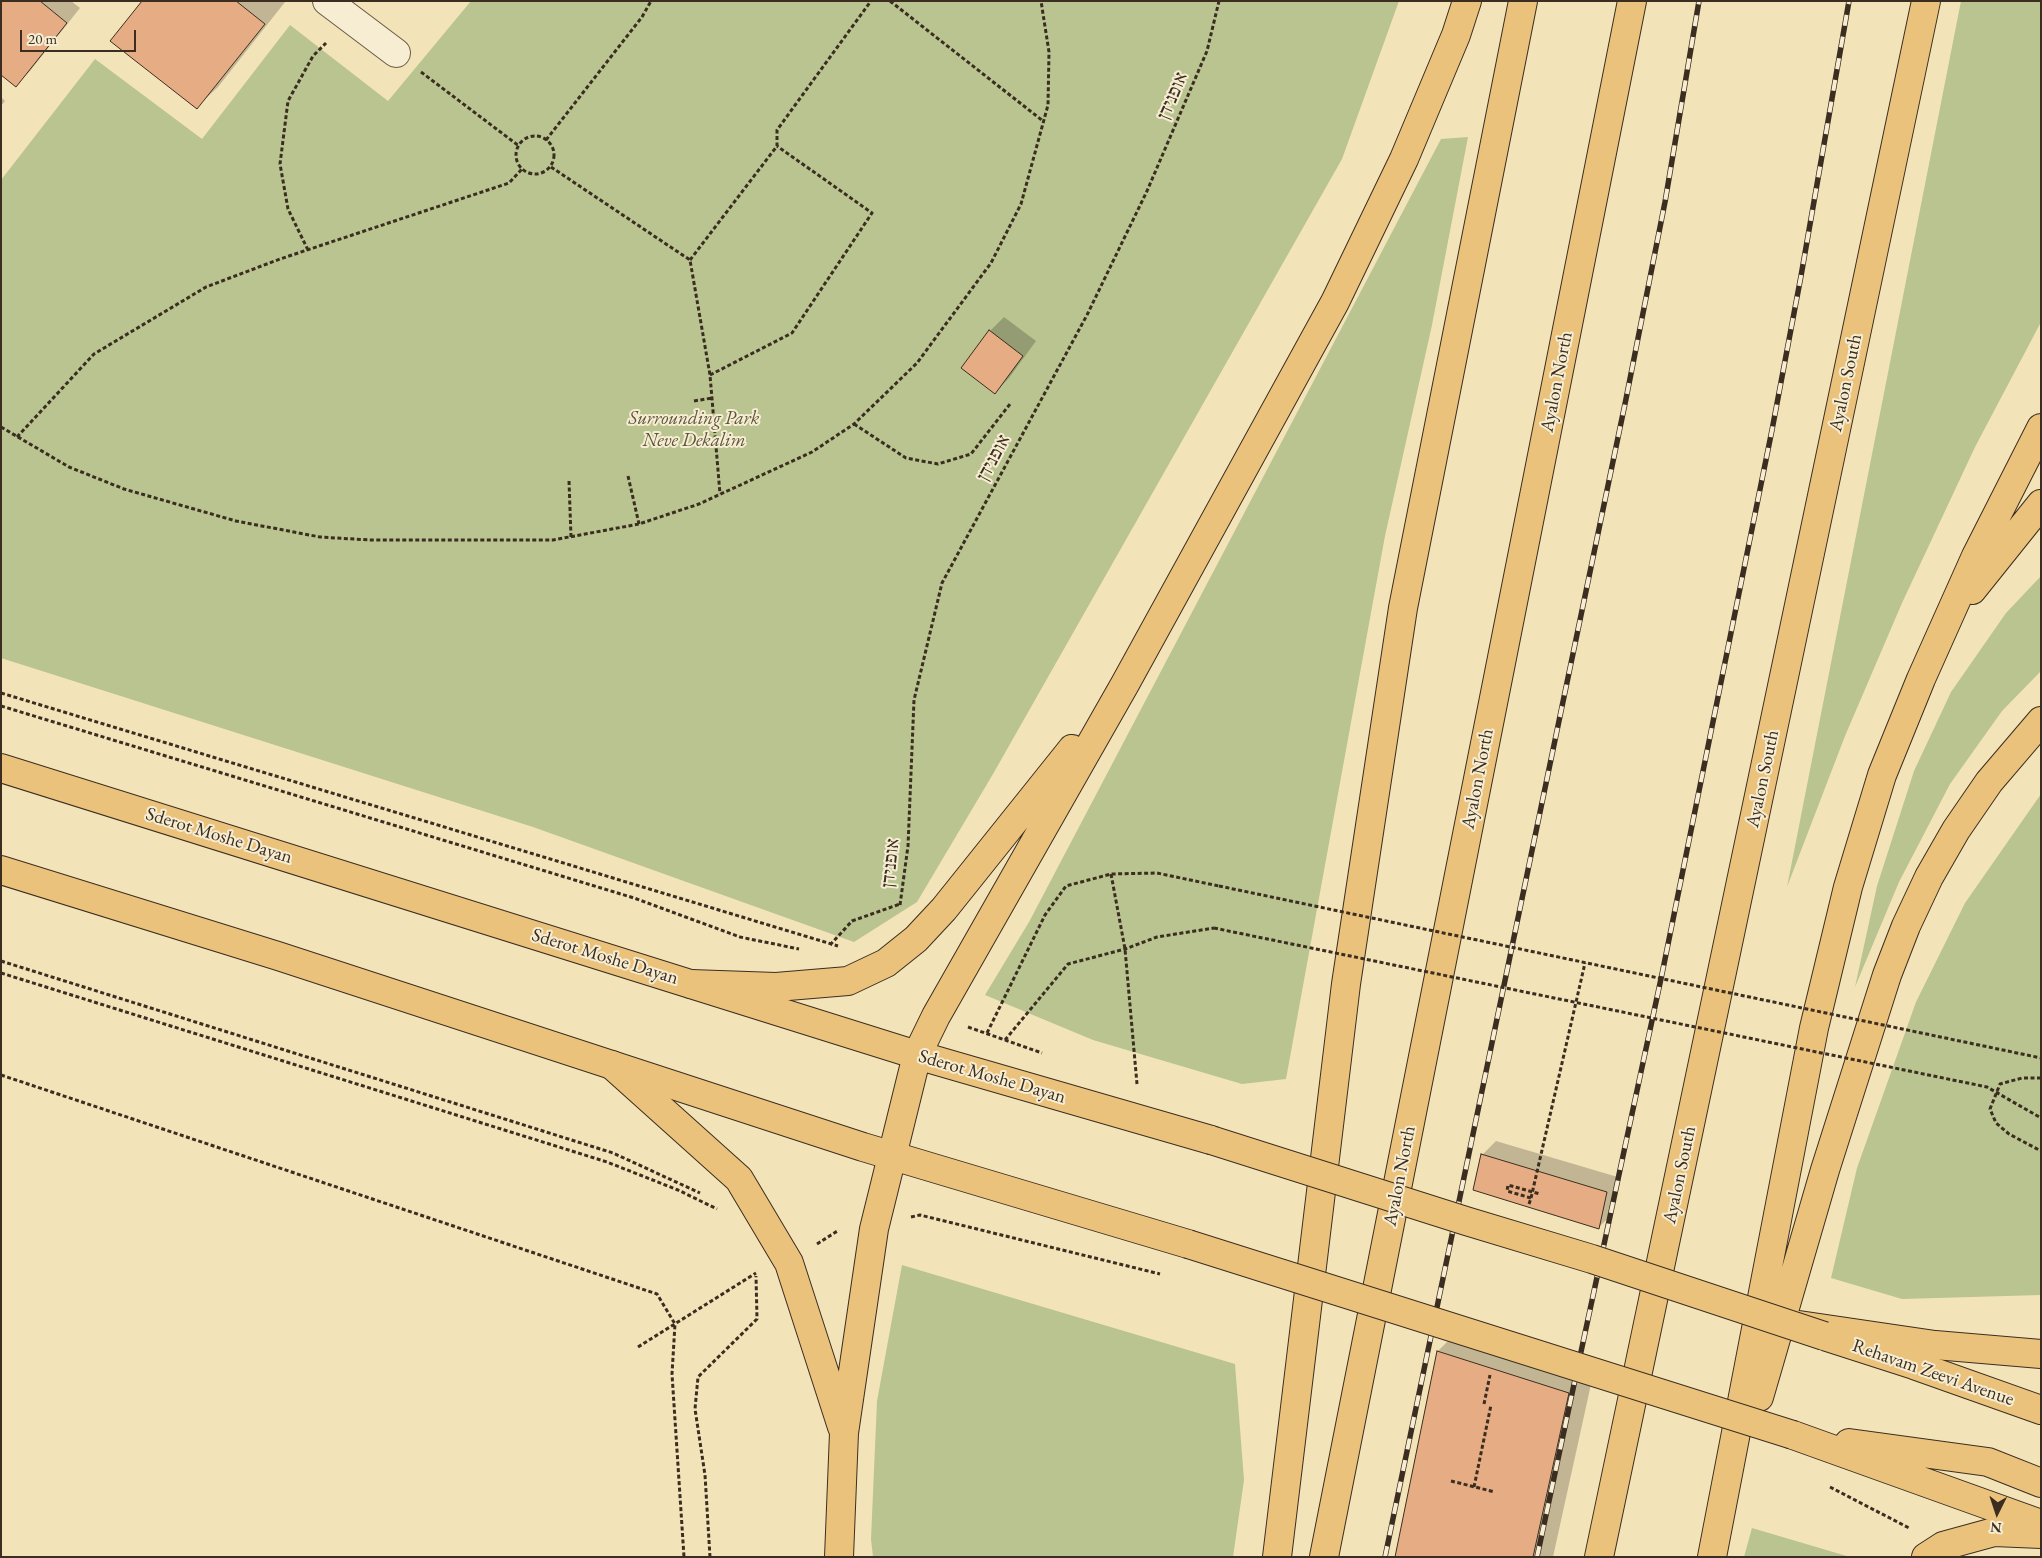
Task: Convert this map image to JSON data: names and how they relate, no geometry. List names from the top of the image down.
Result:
{
  "streets": {
    "main road": [
      "Ayalon North",
      "Ayalon South",
      "Sderot Moshe Dayan",
      "Rehavam Zeevi Avenue"
    ],
    "path": ["אופנידן"]
  },
  "crossings": [
    ["Sderot Moshe Dayan", "Rehavam Zeevi Avenue"]
  ],
  "parks": ["Surrounding Park Neve Dekalim"],
  "scale_bar": "20 m",
  "north": "bottom"
}
